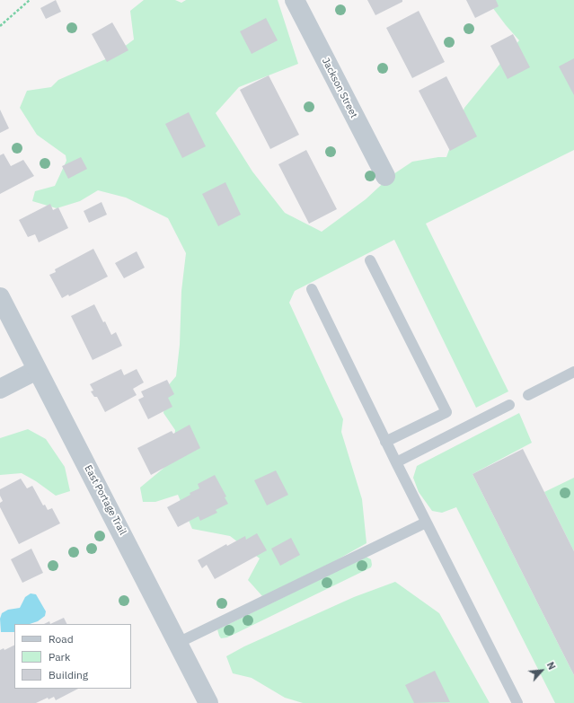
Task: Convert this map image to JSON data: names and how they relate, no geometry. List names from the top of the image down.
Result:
{
  "streets": {
    "street": ["Jackson Street", "East Portage Trail"]
  },
  "legend": ["Road", "Park", "Building"],
  "north": "top right"
}
